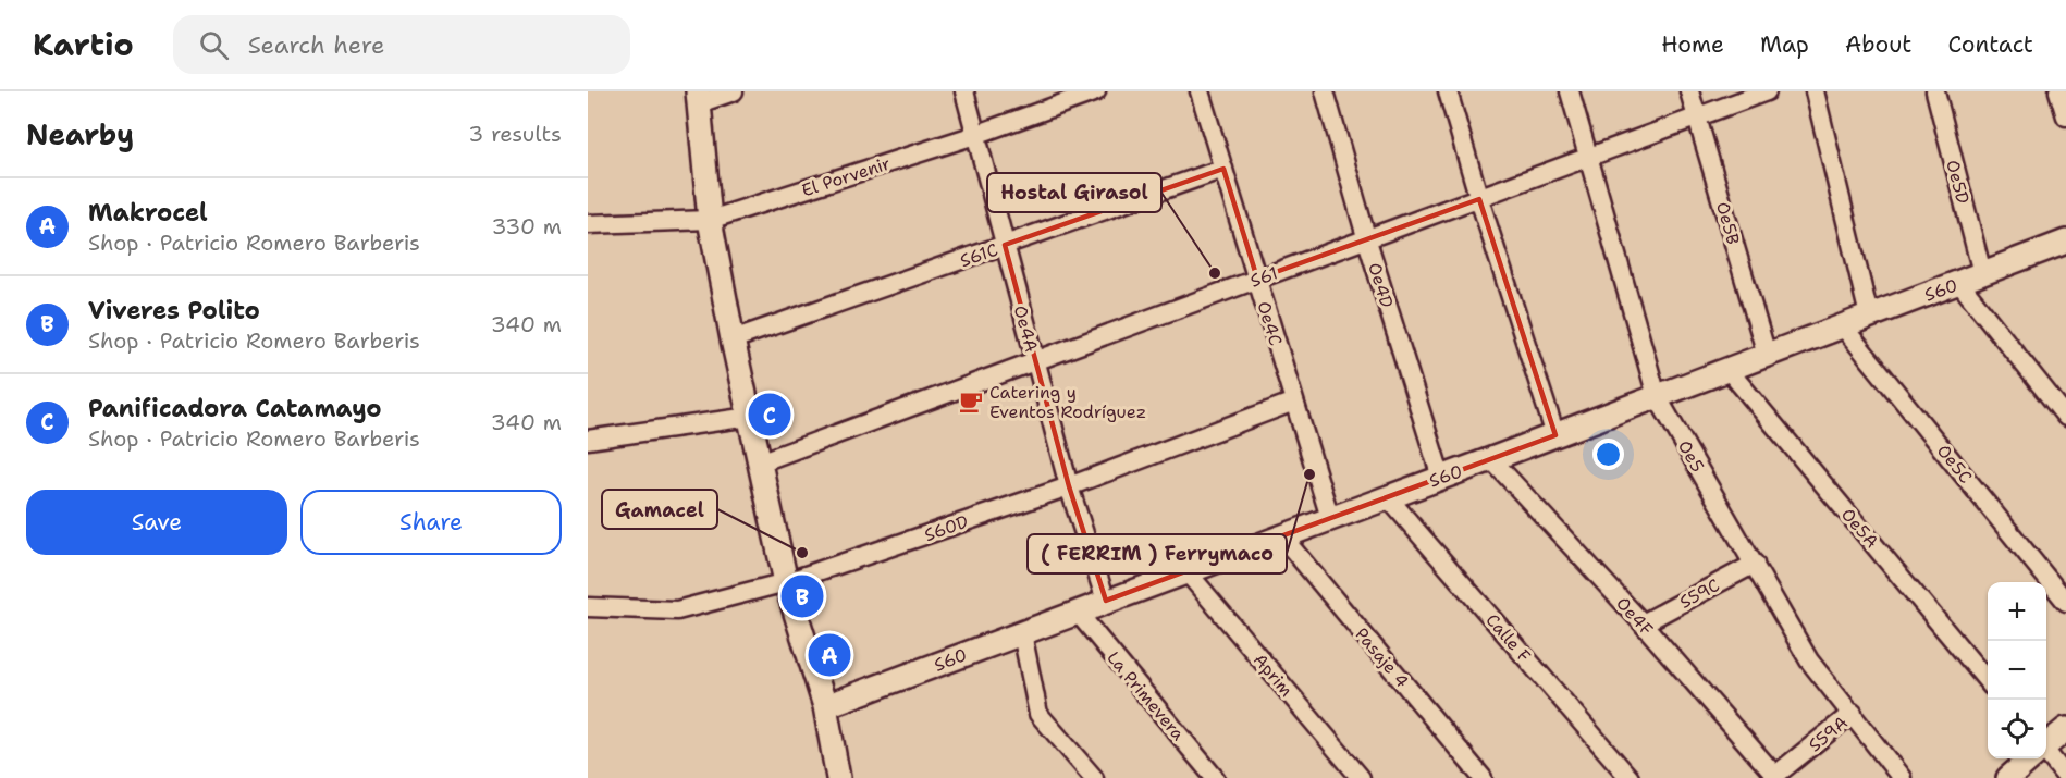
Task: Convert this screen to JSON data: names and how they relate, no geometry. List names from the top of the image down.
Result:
{
  "streets": {
    "street": [
      "El Porvenir",
      "Oe5D",
      "Oe5B",
      "S61C",
      "S61",
      "Oe4D",
      "S60",
      "Oe4C",
      "Oe4A",
      "Oe5",
      "Oe5C",
      "S60D",
      "Oe5A",
      "S59C",
      "Oe4F",
      "Calle F",
      "Pasaje 4",
      "Aprim",
      "La Primevera",
      "S59A"
    ]
  },
  "crossings": [
    ["El Porvenir", "Oe4A"],
    ["Oe5D", "S60"],
    ["Oe5B", "S61"],
    ["Oe5B", "S60"],
    ["S61C", "Oe4C"],
    ["S61C", "Oe4A"],
    ["S61", "Oe4D"],
    ["S61", "Oe4C"],
    ["S61", "Oe4A"],
    ["S61", "Oe5"],
    ["Oe4D", "S60"],
    ["S60", "Oe4C"],
    ["S60", "Oe4A"],
    ["S60", "Oe5"],
    ["S60", "Oe5C"],
    ["S60", "Oe5A"],
    ["S60", "Oe4F"],
    ["S60", "Calle F"],
    ["S60", "Pasaje 4"],
    ["S60", "Aprim"],
    ["S60", "La Primevera"],
    ["Oe4C", "S60D"],
    ["Oe4A", "S60D"],
    ["Oe5", "S59C"],
    ["Oe5", "S59A"],
    ["S59C", "Oe4F"],
    ["Oe4F", "S59A"]
  ],
  "places": {
    "other": ["Hostal Girasol", "( FERRIM ) Ferrymaco", "Gamacel"],
    "cafe": ["Catering y Eventos Rodríguez"]
  },
  "page": {
    "header": "Kartio",
    "search": "Search here",
    "nav": [
      "Home",
      "Map",
      "About",
      "Contact"
    ],
    "heading": ["Nearby", "3 results"],
    "list": [
      {
        "mark": "A",
        "name": "Makrocel",
        "note": "Shop · Patricio Romero Barberis",
        "value": "330 m"
      },
      {
        "mark": "B",
        "name": "Viveres Polito",
        "note": "Shop · Patricio Romero Barberis",
        "value": "340 m"
      },
      {
        "mark": "C",
        "name": "Panificadora Catamayo",
        "note": "Shop · Patricio Romero Barberis",
        "value": "340 m"
      }
    ],
    "pins": ["C", "B", "A"],
    "buttons": ["Save", "Share"],
    "map_buttons": ["+", "−"]
  }
}
